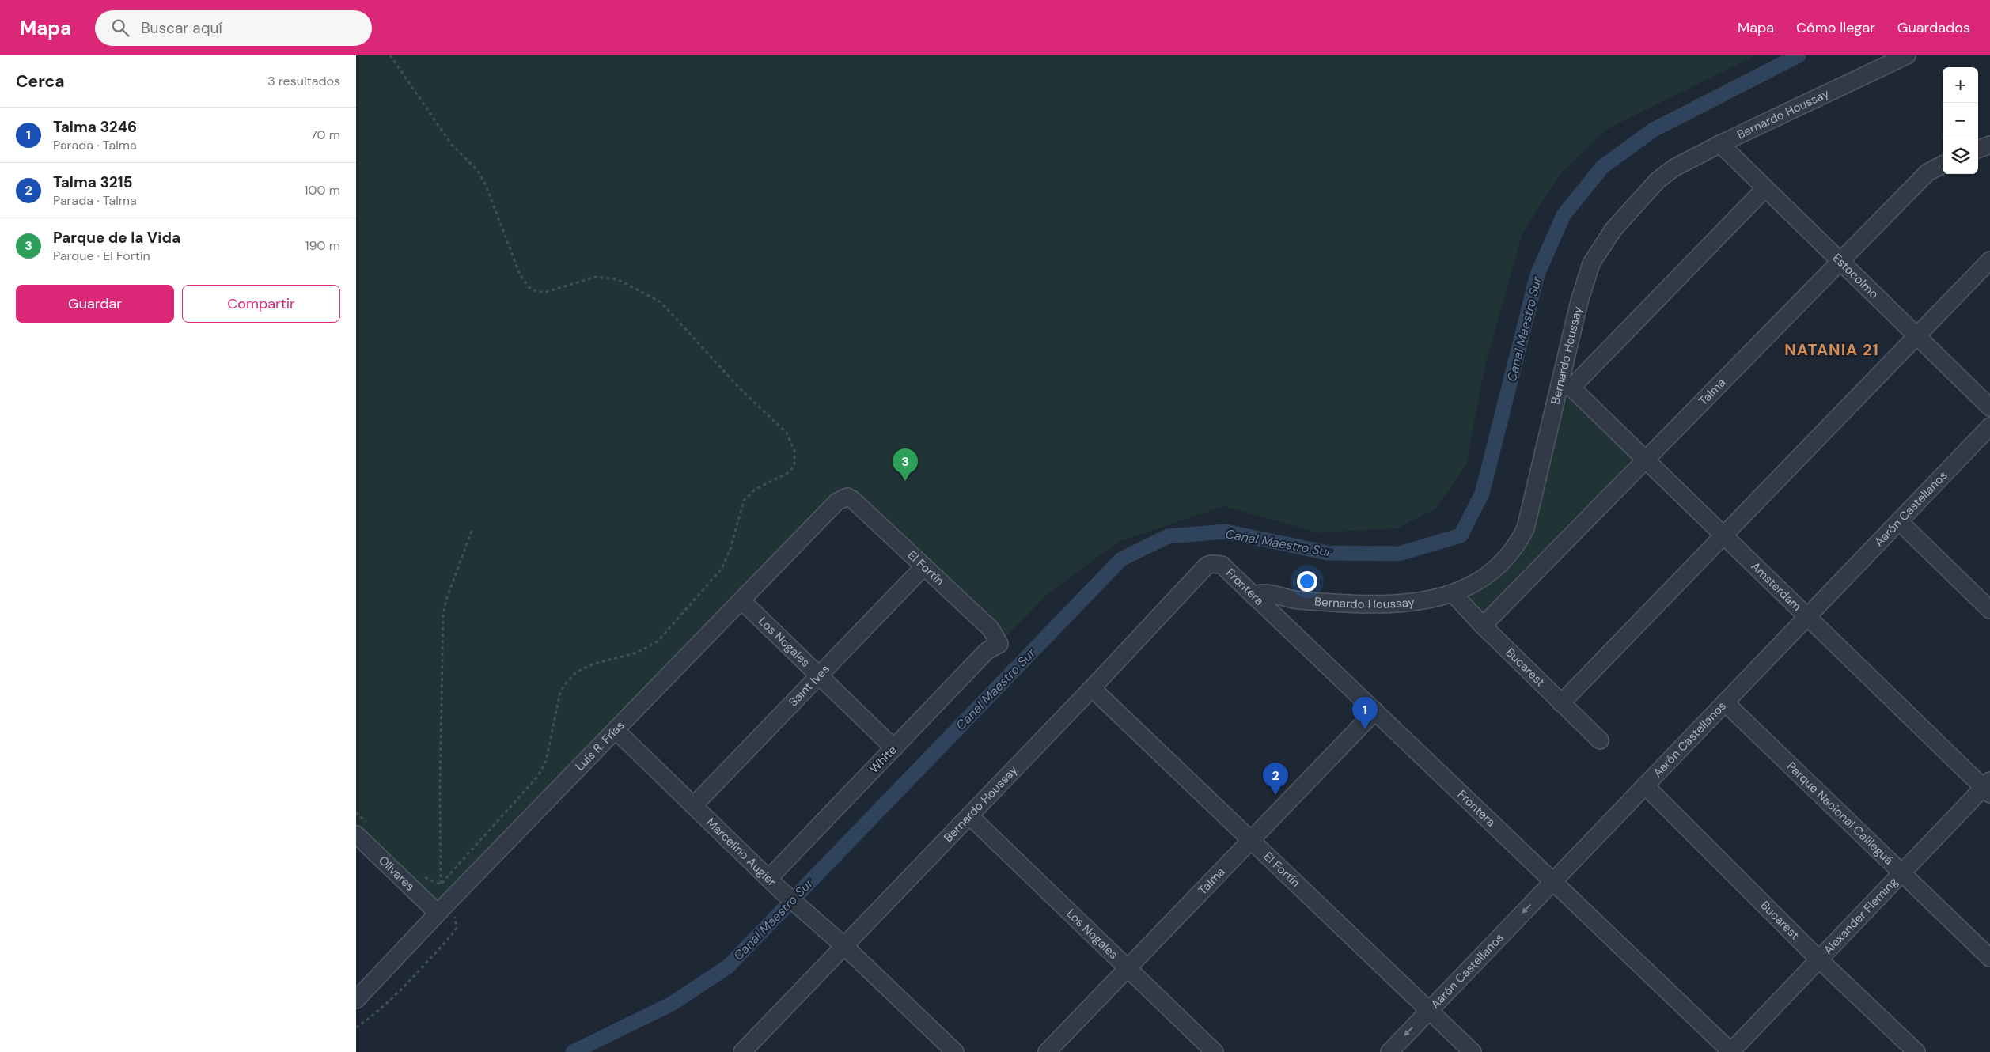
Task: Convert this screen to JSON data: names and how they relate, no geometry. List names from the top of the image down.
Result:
{
  "streets": {
    "street": [
      "Bernardo Houssay",
      "Estocolmo",
      "Talma",
      "Aarón Castellanos",
      "El Fortín",
      "Amsterdam",
      "Frontera",
      "Los Nogales",
      "Bucarest",
      "Saint Ives",
      "Luis R. Frías",
      "White",
      "Parque Nacional Calileguá",
      "Marcelino Augier",
      "Olivares",
      "Alexander Fleming"
    ]
  },
  "crossings": [
    ["Bernardo Houssay", "Estocolmo"],
    ["Bernardo Houssay", "El Fortín"],
    ["Bernardo Houssay", "Amsterdam"],
    ["Bernardo Houssay", "Frontera"],
    ["Bernardo Houssay", "Los Nogales"],
    ["Bernardo Houssay", "Bucarest"],
    ["Bernardo Houssay", "Marcelino Augier"],
    ["Estocolmo", "Talma"],
    ["Talma", "El Fortín"],
    ["Talma", "Amsterdam"],
    ["Talma", "Frontera"],
    ["Talma", "Los Nogales"],
    ["Talma", "Bucarest"],
    ["Aarón Castellanos", "El Fortín"],
    ["Aarón Castellanos", "Amsterdam"],
    ["Aarón Castellanos", "Frontera"],
    ["Aarón Castellanos", "Bucarest"],
    ["Aarón Castellanos", "Parque Nacional Calileguá"],
    ["El Fortín", "Saint Ives"],
    ["El Fortín", "Luis R. Frías"],
    ["El Fortín", "White"],
    ["Amsterdam", "Alexander Fleming"],
    ["Frontera", "Alexander Fleming"],
    ["Los Nogales", "Saint Ives"],
    ["Los Nogales", "Luis R. Frías"],
    ["Los Nogales", "White"],
    ["Bucarest", "Alexander Fleming"],
    ["Saint Ives", "Marcelino Augier"],
    ["Luis R. Frías", "Marcelino Augier"],
    ["Luis R. Frías", "Olivares"],
    ["White", "Marcelino Augier"],
    ["Parque Nacional Calileguá", "Alexander Fleming"]
  ],
  "districts": ["NATANIA 21"],
  "water": ["Canal Maestro Sur"],
  "page": {
    "header": "Mapa",
    "search": "Buscar aquí",
    "nav": ["Mapa", "Cómo llegar", "Guardados"],
    "heading": ["Cerca", "3 resultados"],
    "map_buttons": ["+", "−"],
    "list": [
      {
        "mark": "1",
        "name": "Talma 3246",
        "note": "Parada · Talma",
        "value": "70 m"
      },
      {
        "mark": "2",
        "name": "Talma 3215",
        "note": "Parada · Talma",
        "value": "100 m"
      },
      {
        "mark": "3",
        "name": "Parque de la Vida",
        "note": "Parque · El Fortín",
        "value": "190 m"
      }
    ],
    "buttons": ["Guardar", "Compartir"],
    "pins": ["3", "1", "2"]
  }
}
